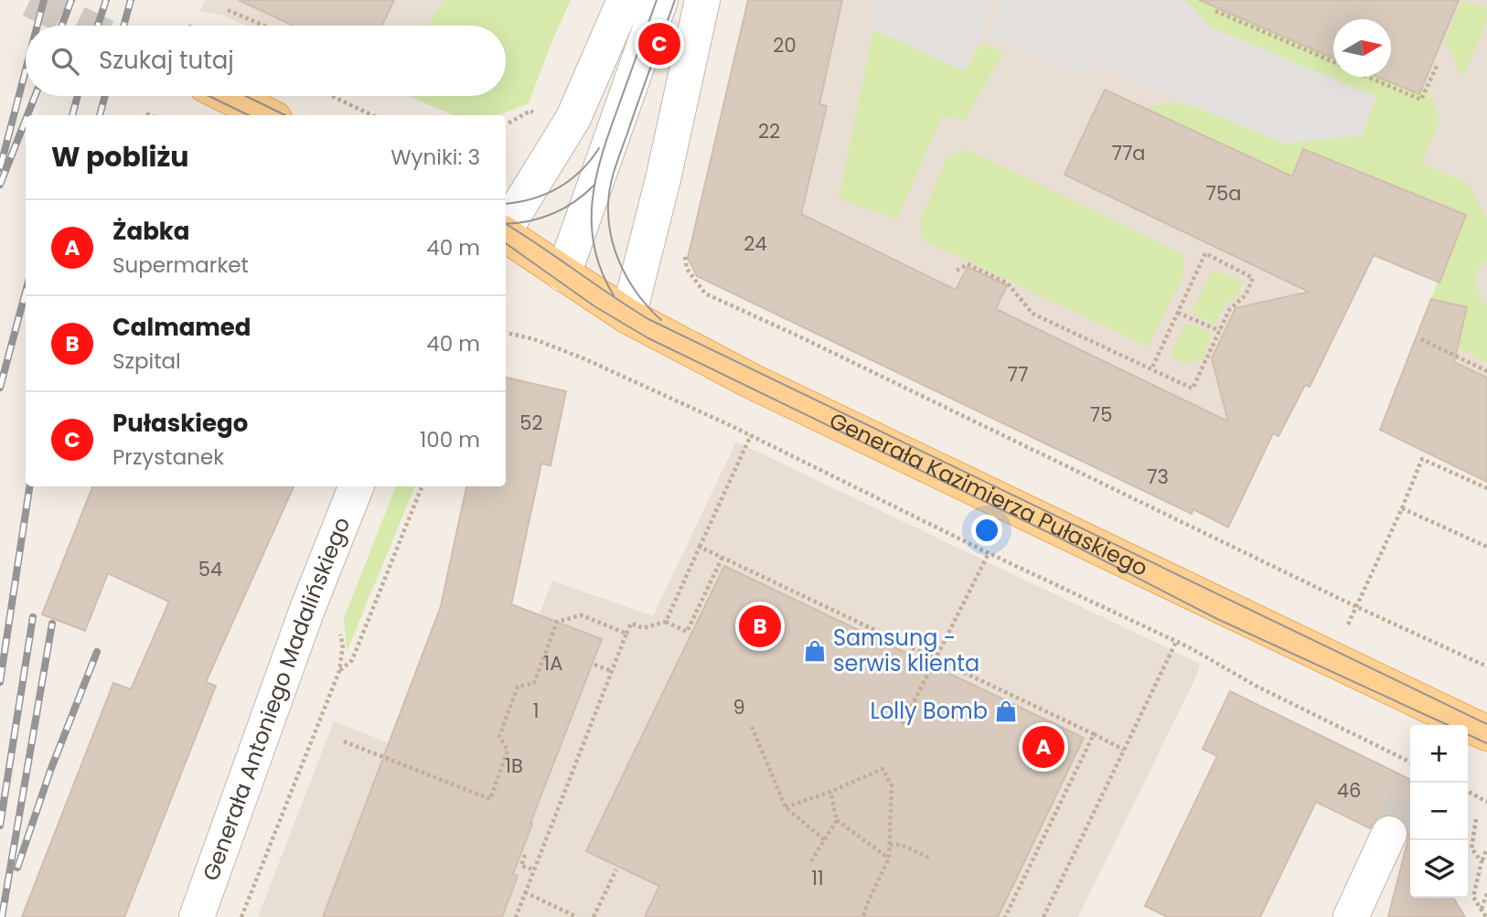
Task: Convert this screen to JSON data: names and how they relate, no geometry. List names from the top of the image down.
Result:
{
  "streets": {
    "main road": ["Generała Kazimierza Pułaskiego"],
    "street": ["Generała Antoniego Madalińskiego"]
  },
  "places": {
    "shop": ["Samsung - serwis klienta", "Lolly Bomb"]
  },
  "house_numbers": [
    "20",
    "22",
    "77a",
    "75a",
    "24",
    "77",
    "75",
    "52",
    "73",
    "54",
    "1A",
    "9",
    "1",
    "1B",
    "46",
    "11"
  ],
  "north": "right",
  "page": {
    "pins": ["C", "B", "A"],
    "search": "Szukaj tutaj",
    "heading": ["W pobliżu", "Wyniki: 3"],
    "list": [
      {
        "mark": "A",
        "name": "Żabka",
        "note": "Supermarket",
        "value": "40 m"
      },
      {
        "mark": "B",
        "name": "Calmamed",
        "note": "Szpital",
        "value": "40 m"
      },
      {
        "mark": "C",
        "name": "Pułaskiego",
        "note": "Przystanek",
        "value": "100 m"
      }
    ],
    "map_buttons": ["+", "−"]
  }
}
